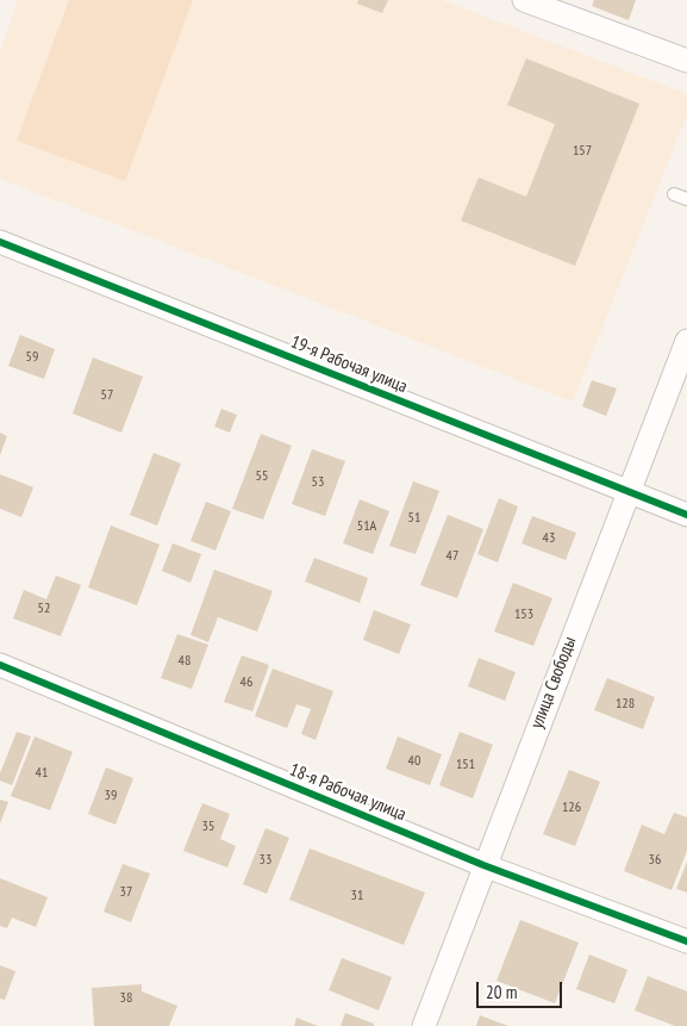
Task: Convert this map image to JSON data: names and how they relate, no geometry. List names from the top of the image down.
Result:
{
  "streets": {
    "street": ["19-я Рабочая улица", "улица Свободы", "18-я Рабочая улица"]
  },
  "crossings": [
    ["19-я Рабочая улица", "улица Свободы"],
    ["улица Свободы", "18-я Рабочая улица"]
  ],
  "house_numbers": [
    "157",
    "59",
    "57",
    "55",
    "53",
    "51",
    "51А",
    "43",
    "47",
    "52",
    "153",
    "48",
    "46",
    "128",
    "40",
    "151",
    "41",
    "39",
    "126",
    "35",
    "33",
    "36",
    "37",
    "31",
    "38"
  ],
  "scale_bar": "20 m"
}
